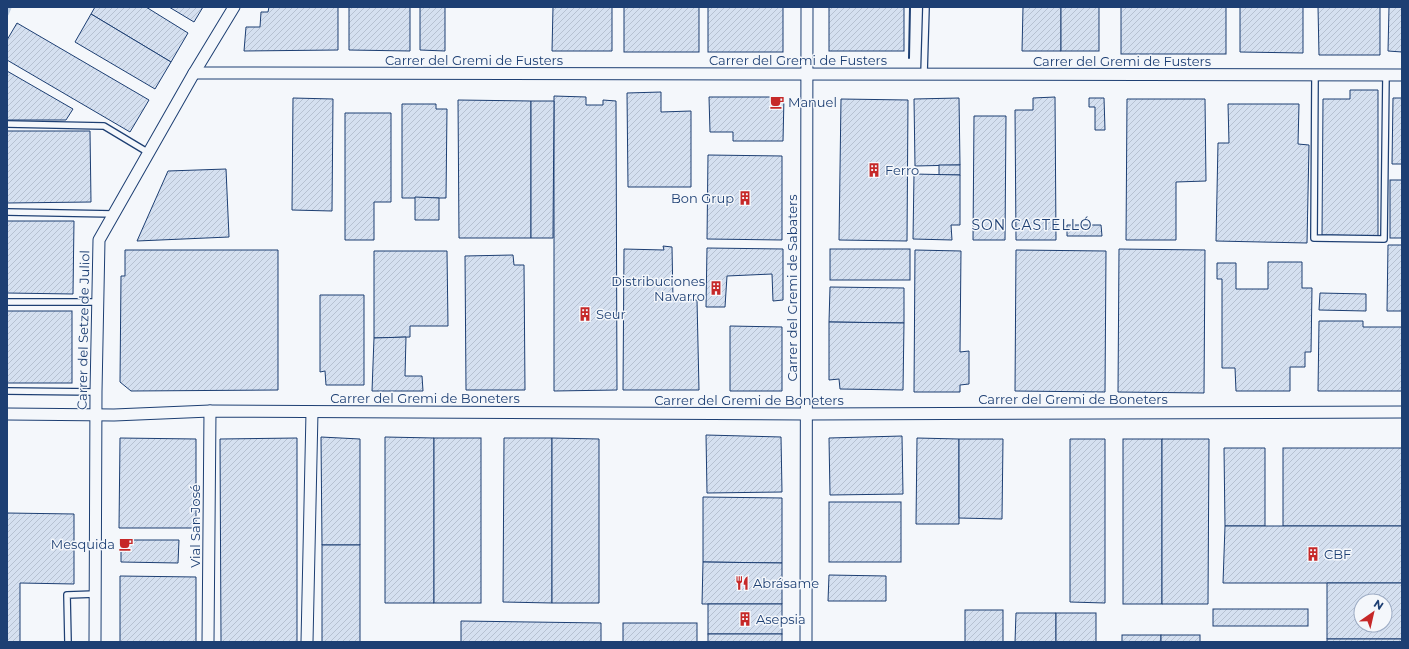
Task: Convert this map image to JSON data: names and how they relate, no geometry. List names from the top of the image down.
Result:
{
  "streets": {
    "street": [
      "Carrer del Gremi de Fusters",
      "Carrer del Gremi de Sabaters",
      "Carrer del Setze de Juliol",
      "Carrer del Gremi de Boneters",
      "Vial San José"
    ]
  },
  "crossings": [
    ["Carrer del Gremi de Fusters", "Carrer del Gremi de Sabaters"],
    ["Carrer del Gremi de Fusters", "Carrer del Setze de Juliol"],
    ["Carrer del Gremi de Sabaters", "Carrer del Gremi de Boneters"],
    ["Carrer del Setze de Juliol", "Carrer del Gremi de Boneters"],
    ["Carrer del Gremi de Boneters", "Vial San José"]
  ],
  "districts": ["SON CASTELLÓ"],
  "places": {
    "cafe": ["Manuel", "Mesquida"],
    "building": [
      "Ferro",
      "Bon Grup",
      "Distribuciones Navarro",
      "Seur",
      "CBF",
      "Asepsia"
    ],
    "restaurant": ["Abrásame"]
  },
  "north": "top right"
}
